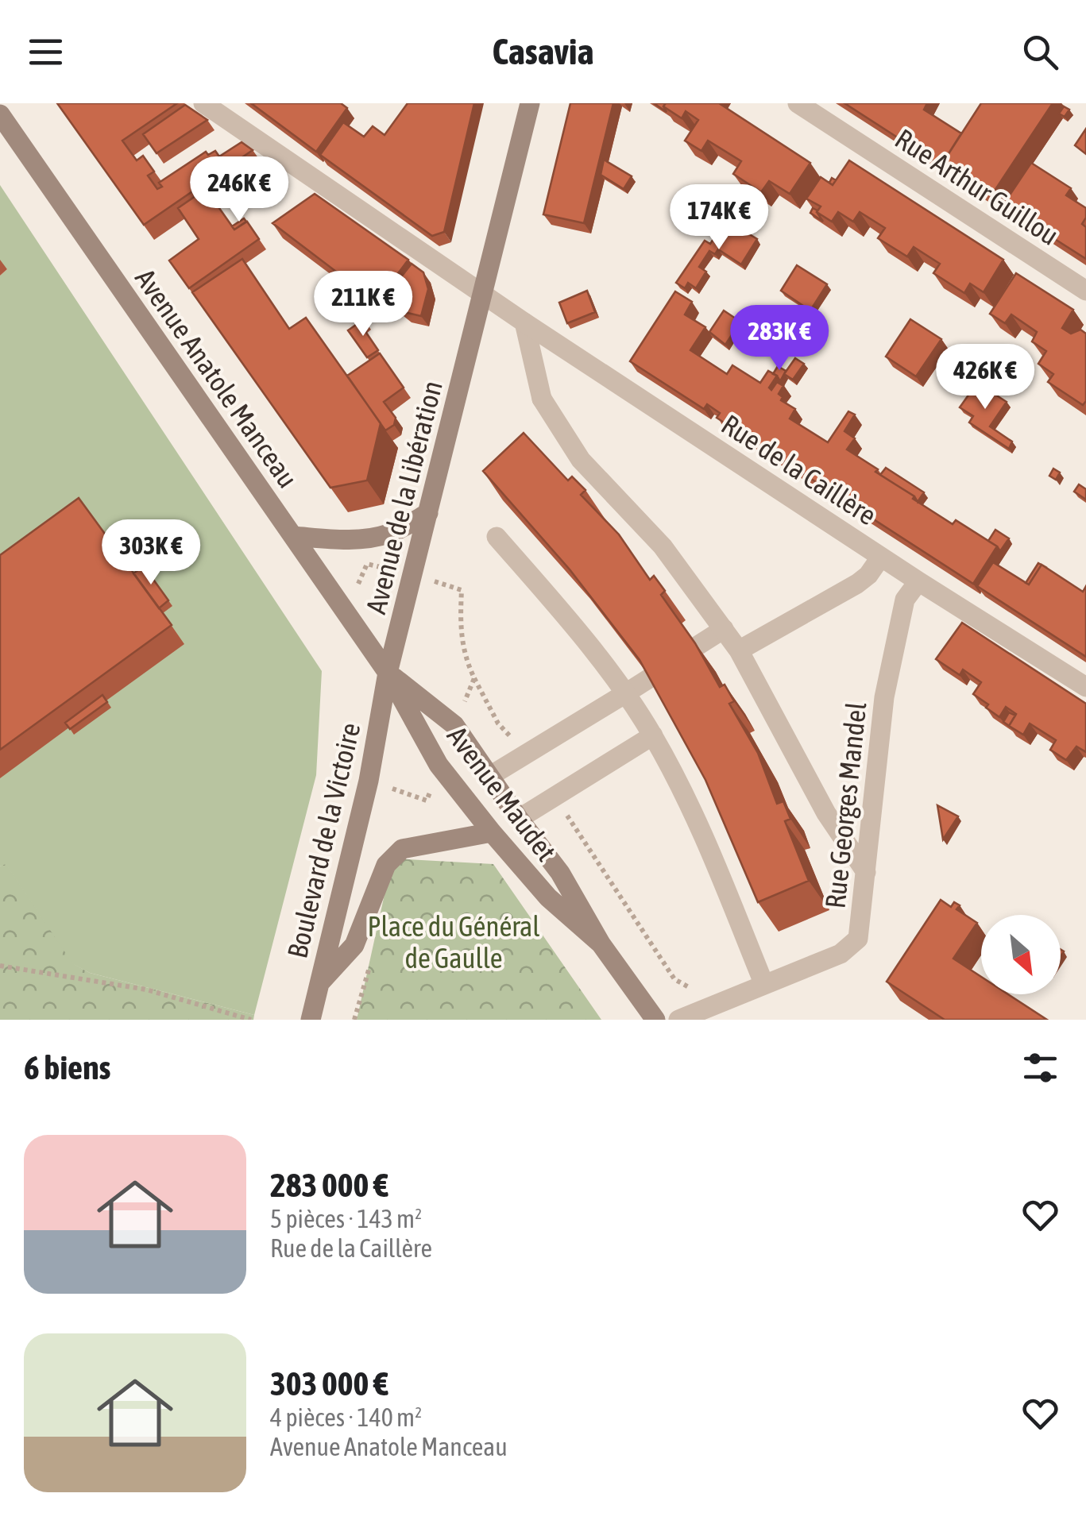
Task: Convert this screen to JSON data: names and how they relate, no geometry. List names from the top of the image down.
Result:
{
  "streets": {
    "main road": [
      "Avenue Anatole Manceau",
      "Avenue de la Libération",
      "Avenue Maudet",
      "Boulevard de la Victoire"
    ],
    "street": ["Rue Arthur Guillou", "Rue de la Caillère", "Rue Georges Mandel"]
  },
  "crossings": [
    ["Avenue Anatole Manceau", "Avenue de la Libération"],
    ["Avenue Anatole Manceau", "Avenue Maudet"],
    ["Avenue Anatole Manceau", "Boulevard de la Victoire"],
    ["Rue de la Caillère", "Avenue de la Libération"],
    ["Rue de la Caillère", "Rue Georges Mandel"],
    ["Avenue de la Libération", "Avenue Maudet"],
    ["Avenue de la Libération", "Boulevard de la Victoire"],
    ["Avenue Maudet", "Boulevard de la Victoire"]
  ],
  "parks": ["Place du Général de Gaulle"],
  "north": "bottom right",
  "page": {
    "header": "Casavia",
    "price": [
      "246K €",
      "174K €",
      "211K €",
      "283K €",
      "426K €",
      "303K €"
    ],
    "heading": "6 biens",
    "list": [
      {
        "name": "283 000 €",
        "note": "5 pièces · 143 m² · Rue de la Caillère"
      },
      {
        "name": "303 000 €",
        "note": "4 pièces · 140 m² · Avenue Anatole Manceau"
      }
    ]
  }
}
